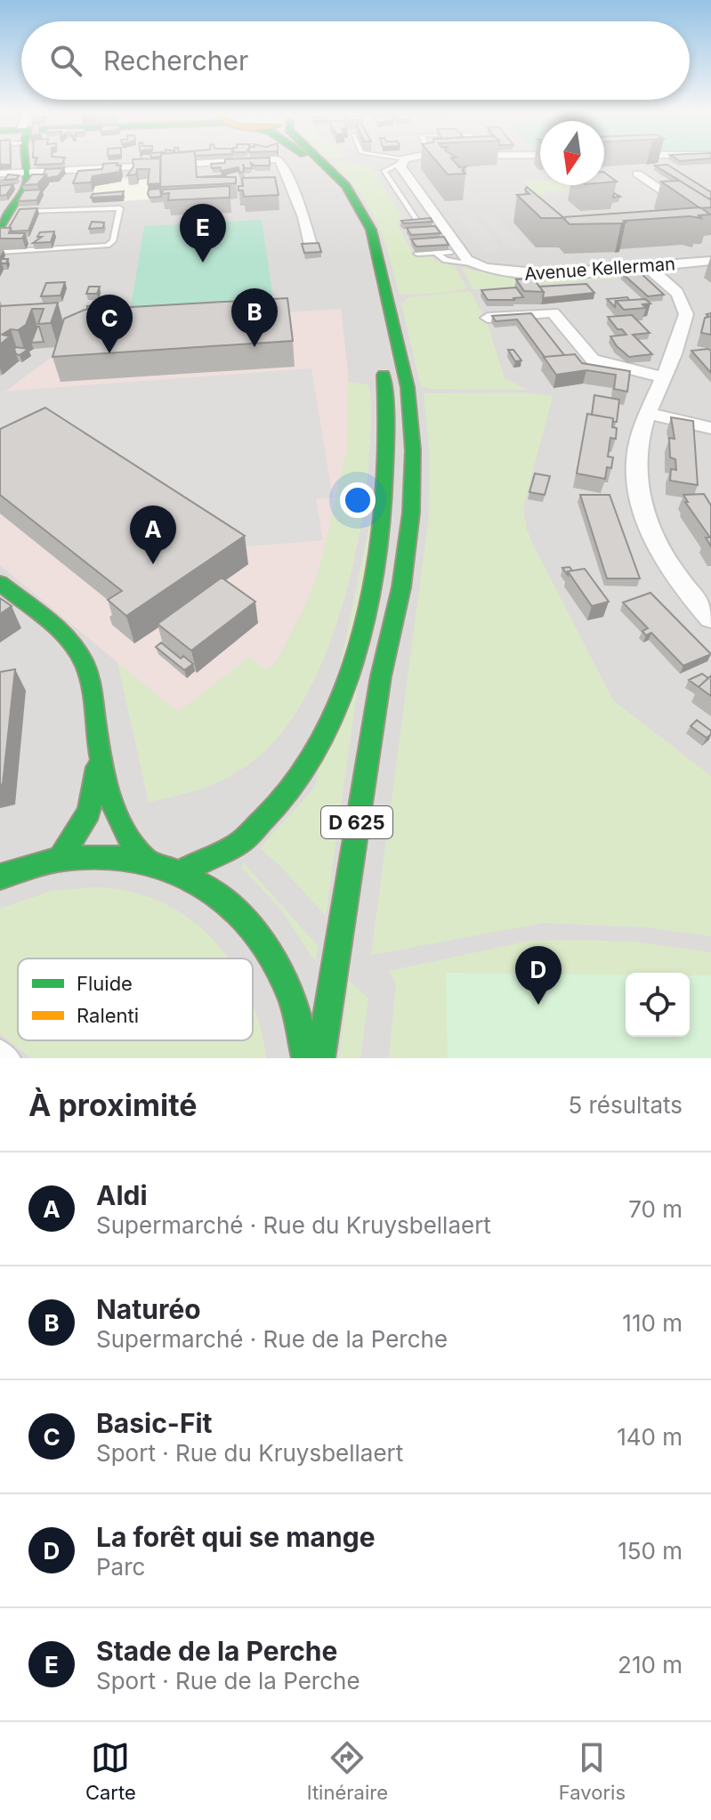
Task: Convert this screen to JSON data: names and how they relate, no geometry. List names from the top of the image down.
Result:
{
  "streets": {
    "main road": ["D 625"],
    "street": ["Avenue Kellerman"]
  },
  "legend": ["Fluide", "Ralenti"],
  "north": "bottom",
  "page": {
    "search": "Rechercher",
    "pins": [
      "E",
      "B",
      "C",
      "A",
      "D"
    ],
    "heading": ["À proximité", "5 résultats"],
    "list": [
      {
        "mark": "A",
        "name": "Aldi",
        "note": "Supermarché · Rue du Kruysbellaert",
        "value": "70 m"
      },
      {
        "mark": "B",
        "name": "Naturéo",
        "note": "Supermarché · Rue de la Perche",
        "value": "110 m"
      },
      {
        "mark": "C",
        "name": "Basic-Fit",
        "note": "Sport · Rue du Kruysbellaert",
        "value": "140 m"
      },
      {
        "mark": "D",
        "name": "La forêt qui se mange",
        "note": "Parc",
        "value": "150 m"
      },
      {
        "mark": "E",
        "name": "Stade de la Perche",
        "note": "Sport · Rue de la Perche",
        "value": "210 m"
      }
    ],
    "nav": ["Carte", "Itinéraire", "Favoris"]
  }
}
